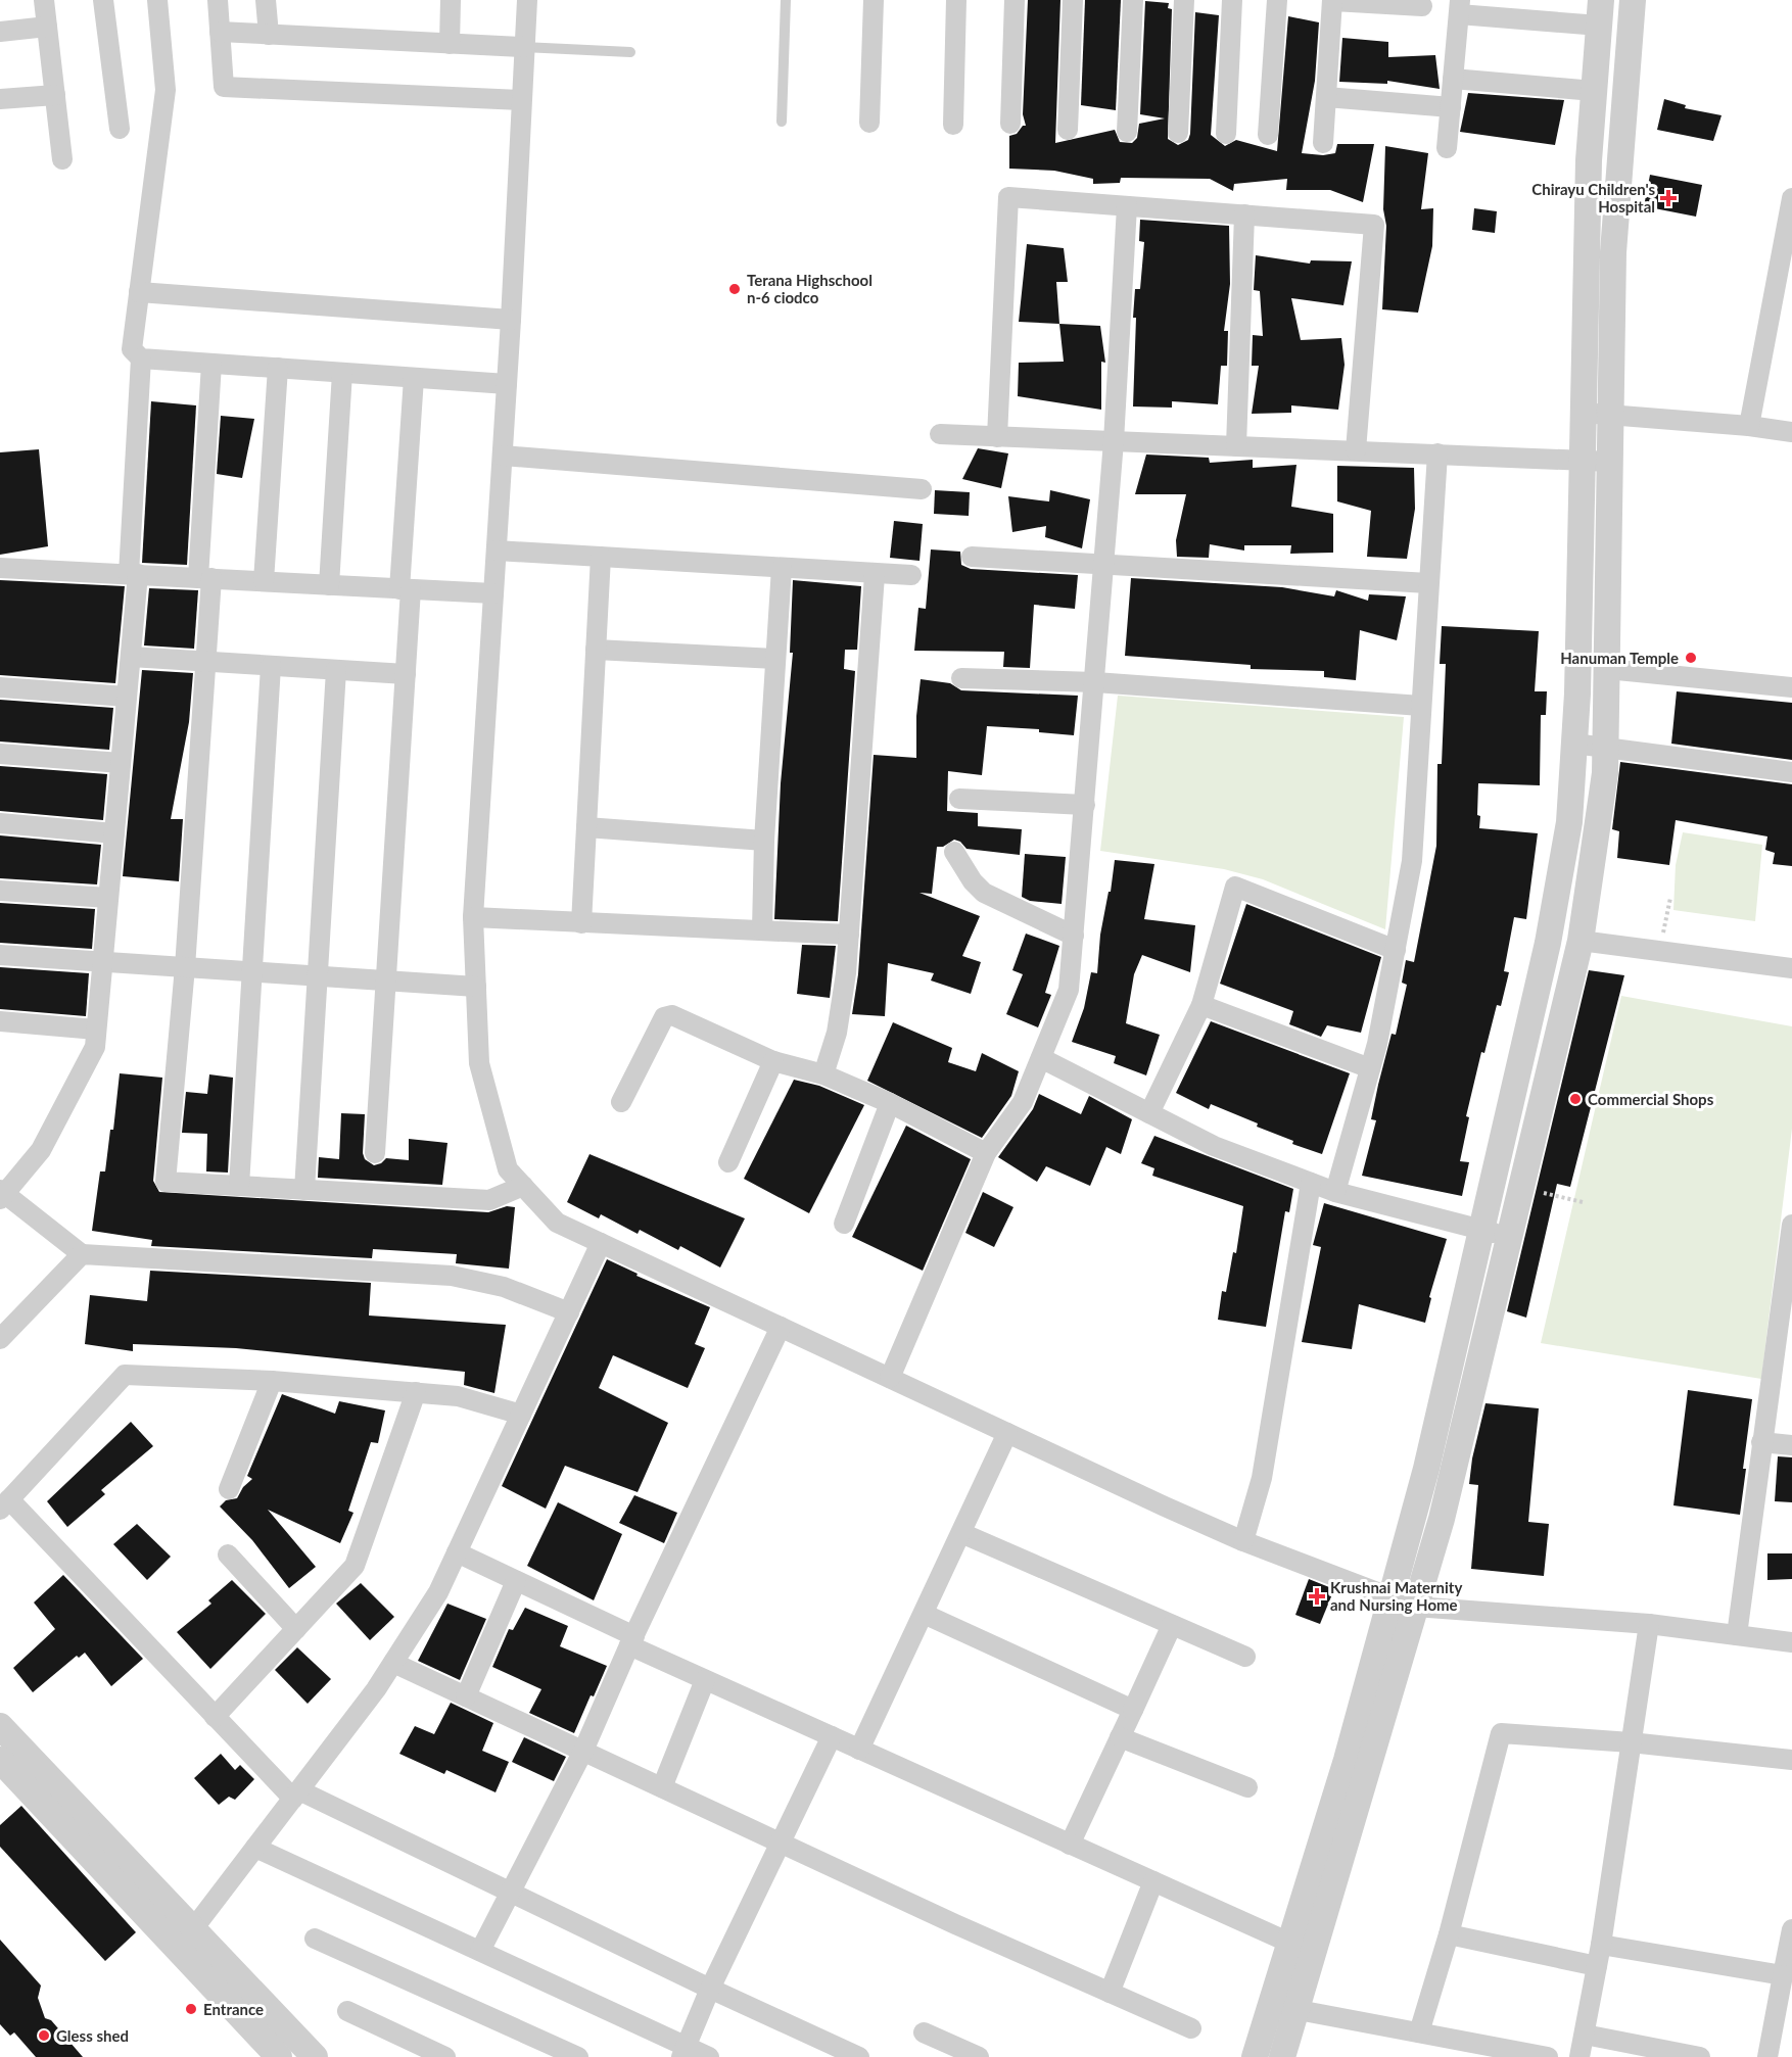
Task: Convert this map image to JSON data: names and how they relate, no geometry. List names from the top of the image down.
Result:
{
  "places": {
    "health": ["Chirayu Children's Hospital", "Krushnai Maternity and Nursing Home"],
    "other": [
      "Terana Highschool n-6 ciodco",
      "Hanuman Temple",
      "Commercial Shops",
      "Entrance",
      "Gless shed"
    ]
  }
}
